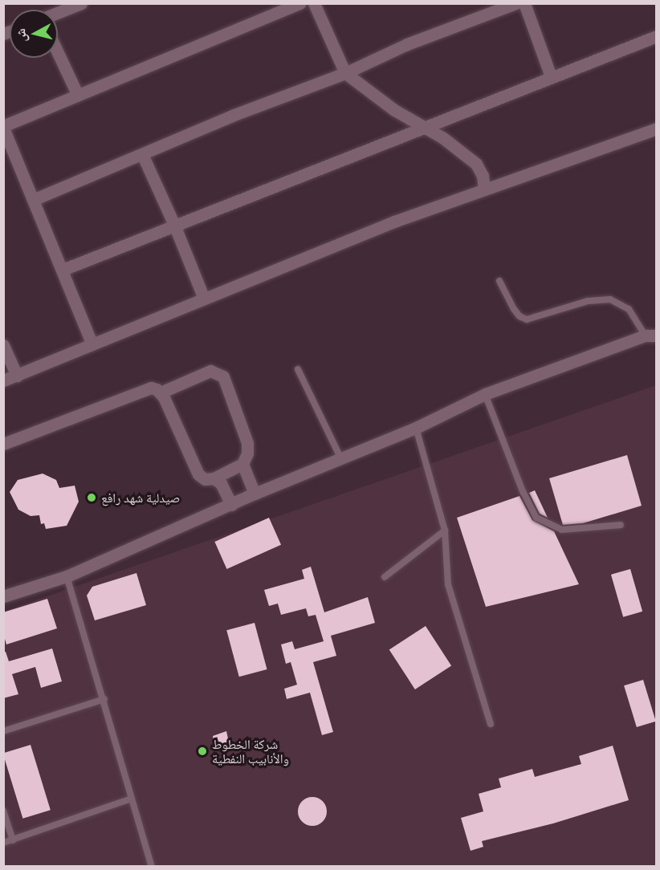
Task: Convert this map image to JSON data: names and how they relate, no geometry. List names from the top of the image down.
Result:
{
  "places": ["صيدلية شهد رافع", "شركة الخطوط والأنابيب النفطية"],
  "north": "left"
}
